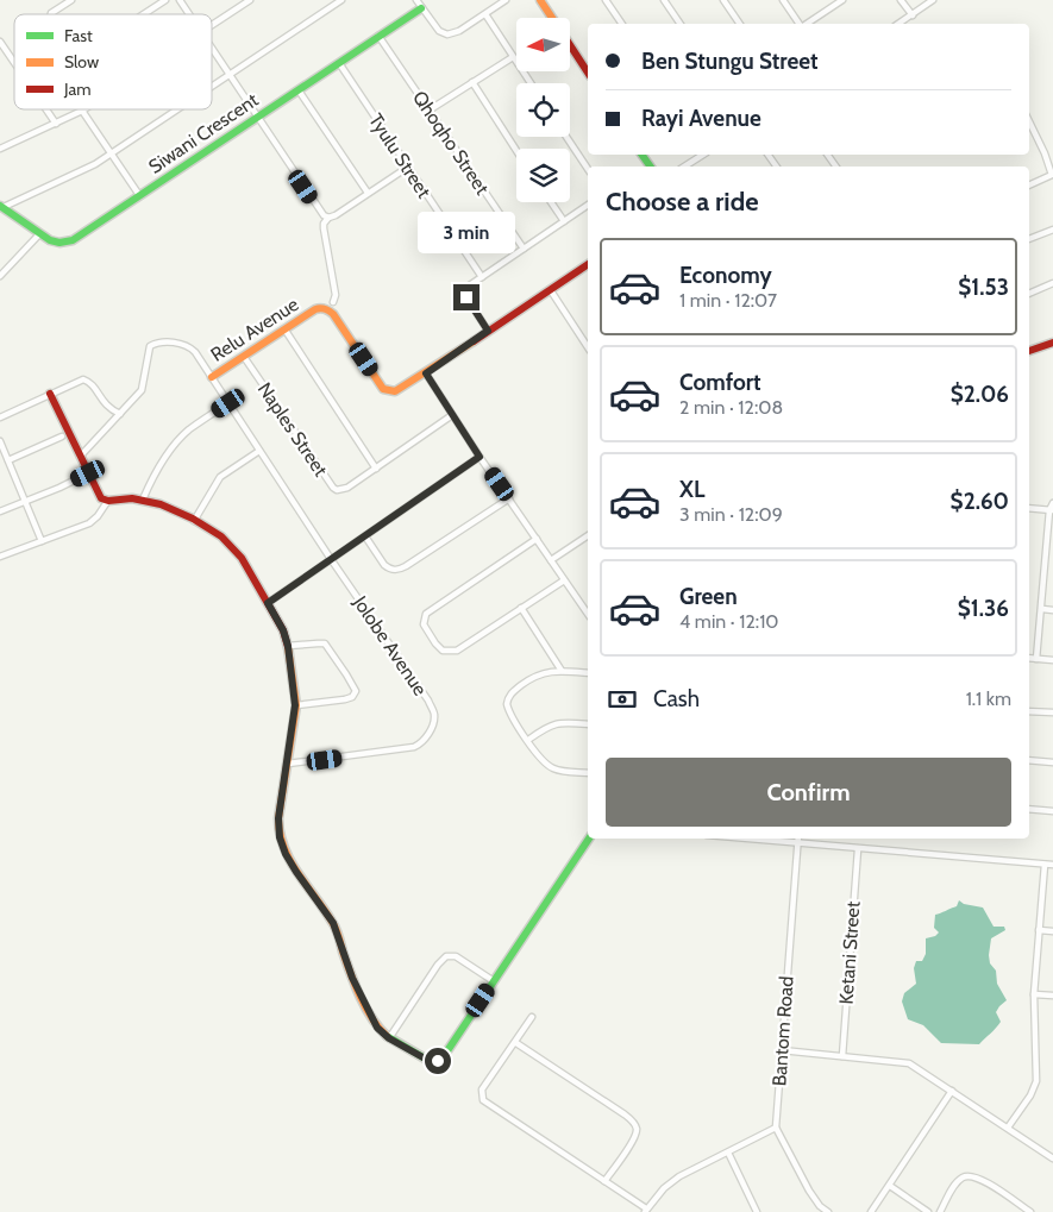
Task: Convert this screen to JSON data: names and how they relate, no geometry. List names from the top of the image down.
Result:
{
  "streets": {
    "street": [
      "Siwani Crescent",
      "Qhoqho Street",
      "Tyulu Street",
      "Relu Avenue",
      "Naples Street",
      "Jolobe Avenue",
      "Ketani Street",
      "Bantom Road"
    ]
  },
  "crossings": [
    ["Siwani Crescent", "Qhoqho Street"],
    ["Siwani Crescent", "Tyulu Street"],
    ["Relu Avenue", "Naples Street"]
  ],
  "legend": ["Fast", "Slow", "Jam"],
  "north": "left",
  "page": {
    "banner": ["Ben Stungu Street", "Rayi Avenue"],
    "heading": "Choose a ride",
    "bubble": "3 min",
    "list": [
      {
        "name": "Economy",
        "note": "1 min · 12:07",
        "value": "$1.53"
      },
      {
        "name": "Comfort",
        "note": "2 min · 12:08",
        "value": "$2.06"
      },
      {
        "name": "XL",
        "note": "3 min · 12:09",
        "value": "$2.60"
      },
      {
        "name": "Green",
        "note": "4 min · 12:10",
        "value": "$1.36"
      }
    ],
    "pay": ["Cash", "1.1 km"],
    "buttons": "Confirm"
  }
}
